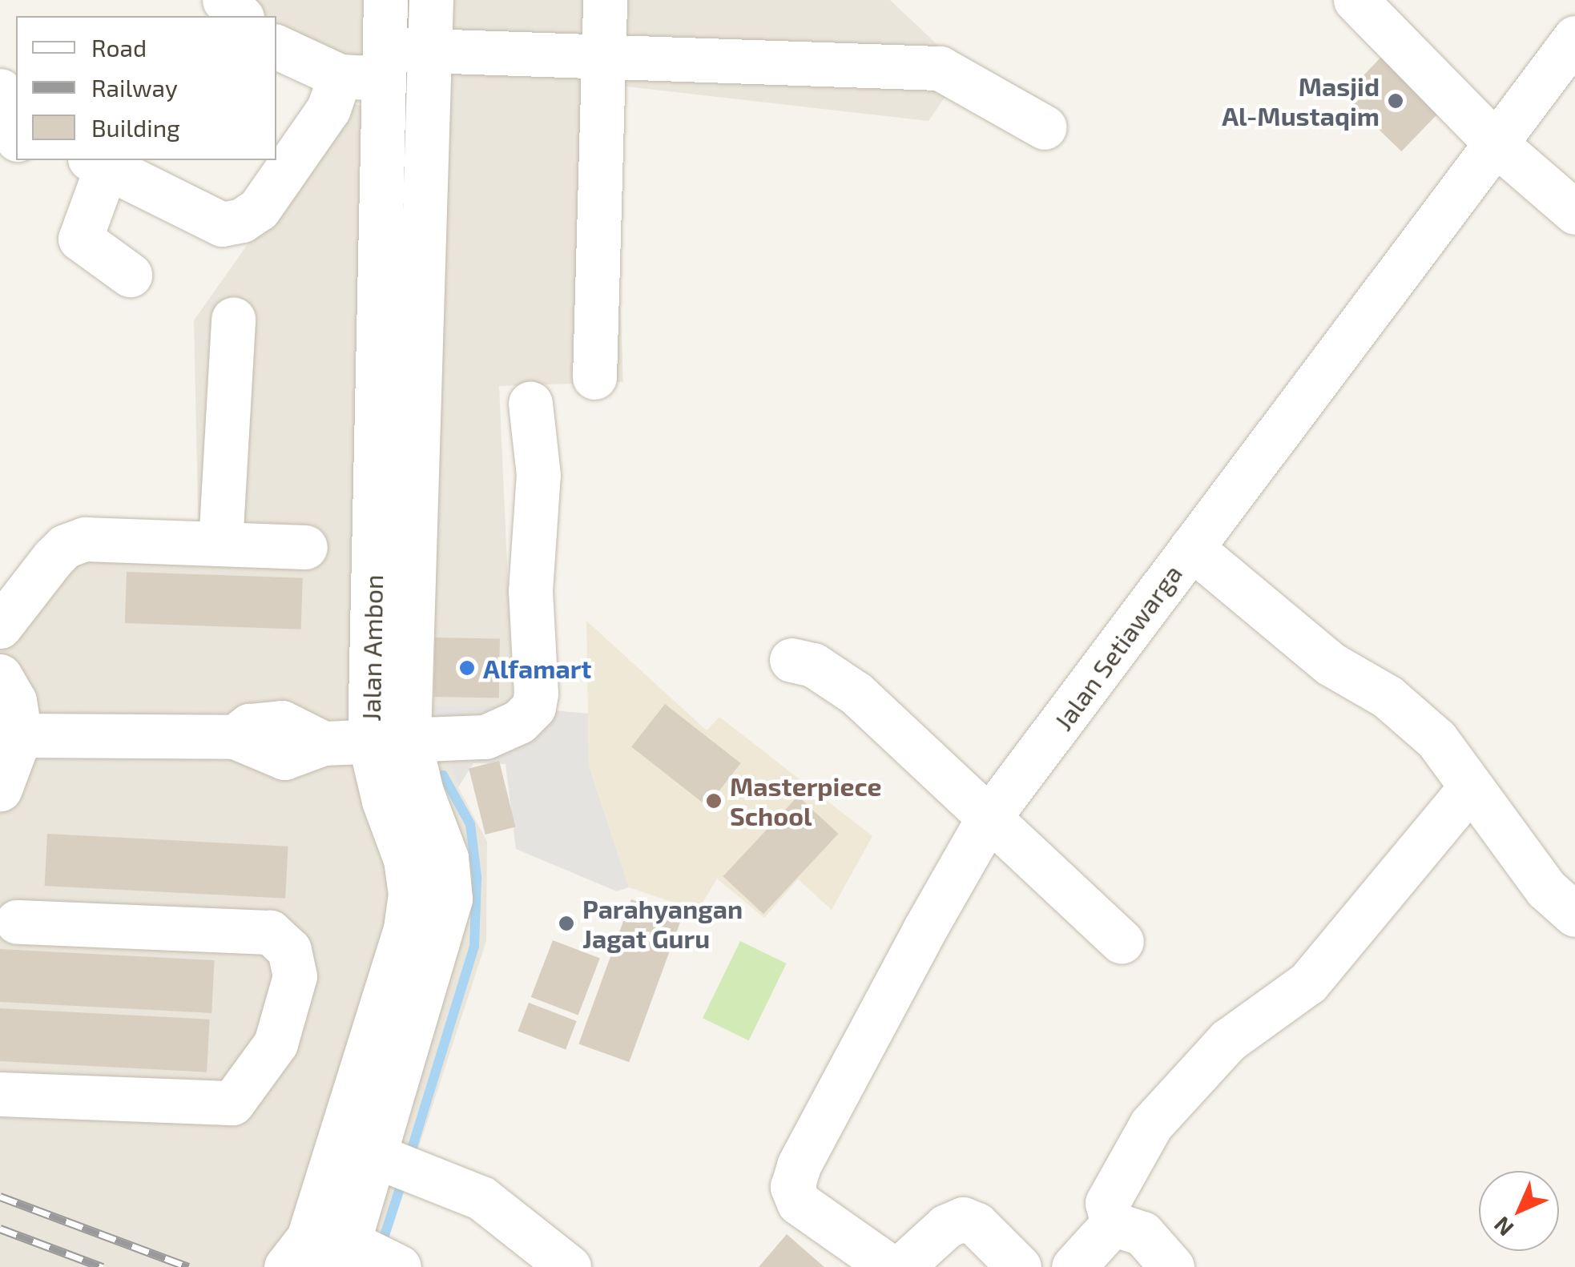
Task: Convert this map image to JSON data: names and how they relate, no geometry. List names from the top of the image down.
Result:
{
  "streets": {
    "street": ["Jalan Setiawarga", "Jalan Ambon"]
  },
  "places": [
    "Masjid Al-Mustaqim",
    "Alfamart",
    "Masterpiece School",
    "Parahyangan Jagat Guru"
  ],
  "legend": ["Road", "Railway", "Building"],
  "north": "bottom left"
}
